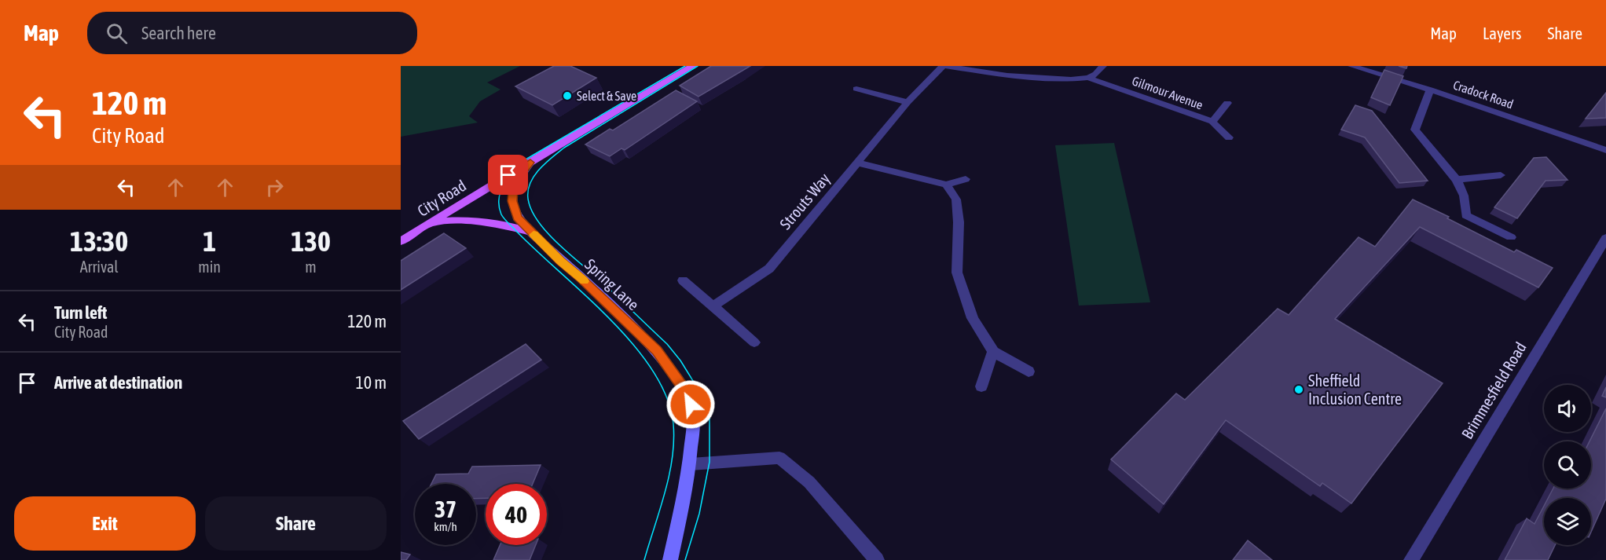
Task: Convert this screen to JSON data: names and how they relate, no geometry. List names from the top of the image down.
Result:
{
  "streets": {
    "main road": ["City Road"],
    "street": [
      "Gilmour Avenue",
      "Cradock Road",
      "Strouts Way",
      "Spring Lane",
      "Brimmesfield Road"
    ]
  },
  "crossings": [
    ["Gilmour Avenue", "Strouts Way"],
    ["City Road", "Spring Lane"]
  ],
  "places": ["Select & Save", "Sheffield Inclusion Centre"],
  "page": {
    "header": "Map",
    "search": "Search here",
    "nav": ["Map", "Layers", "Share"],
    "turn": ["120 m", "City Road"],
    "eta": [
      "13:30",
      "Arrival",
      "1",
      "min",
      "130",
      "m"
    ],
    "list": [
      {
        "name": "Turn left",
        "note": "City Road",
        "value": "120 m"
      },
      {
        "name": "Arrive at destination",
        "value": "10 m"
      }
    ],
    "speed": "37 km/h",
    "limit": "40",
    "buttons": ["Exit", "Share"]
  }
}
